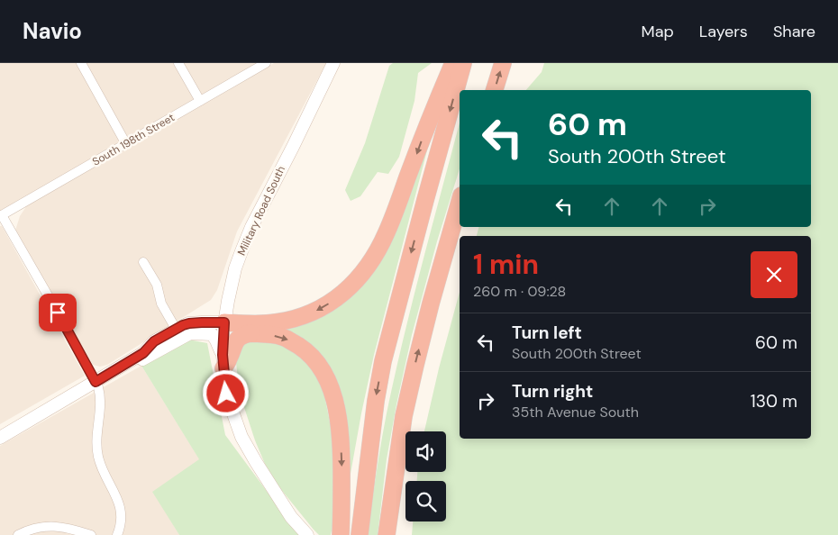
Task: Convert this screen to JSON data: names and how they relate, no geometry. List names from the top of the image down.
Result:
{
  "streets": {
    "main road": ["Military Road South"],
    "street": ["South 198th Street"]
  },
  "page": {
    "header": "Navio",
    "nav": ["Map", "Layers", "Share"],
    "turn": ["60 m", "South 200th Street"],
    "heading": ["1 min", "260 m · 09:28"],
    "list": [
      {
        "name": "Turn left",
        "note": "South 200th Street",
        "value": "60 m"
      },
      {
        "name": "Turn right",
        "note": "35th Avenue South",
        "value": "130 m"
      }
    ]
  }
}
